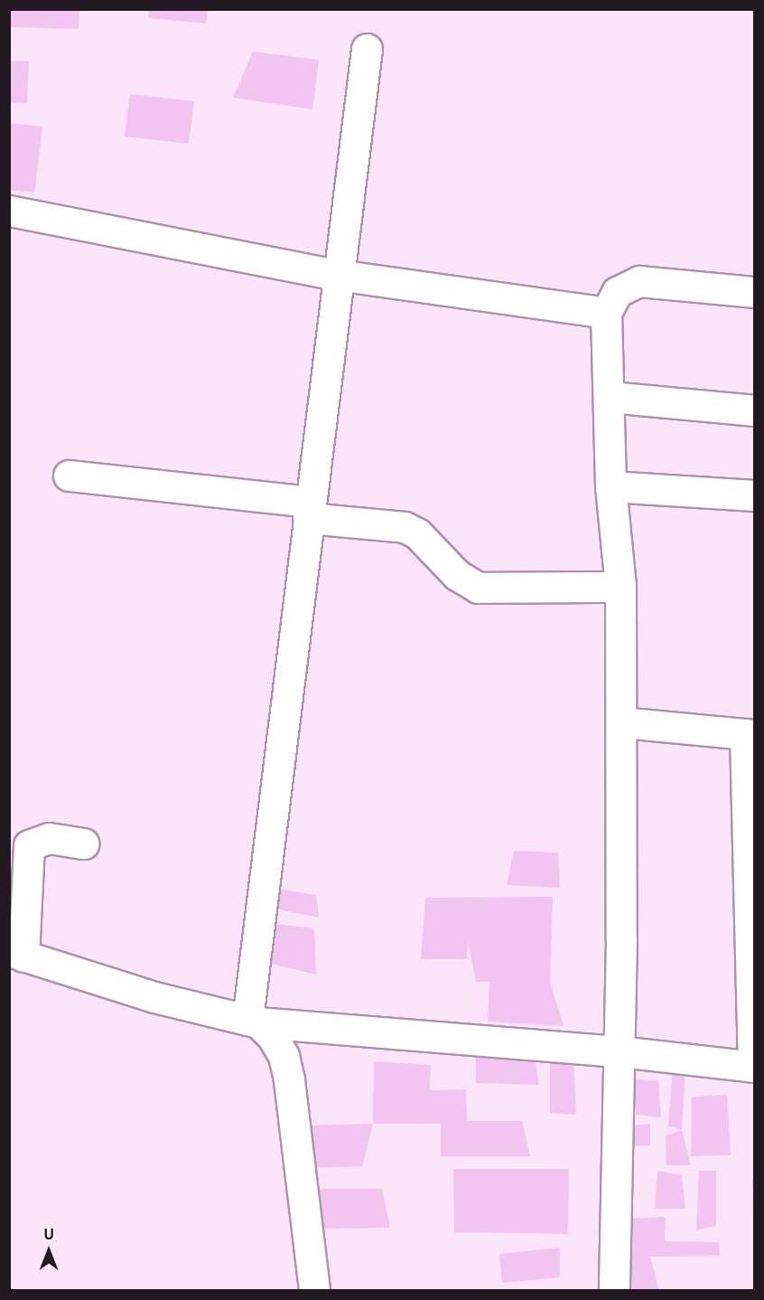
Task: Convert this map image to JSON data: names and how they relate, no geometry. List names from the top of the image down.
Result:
{
  "north": "top"
}
